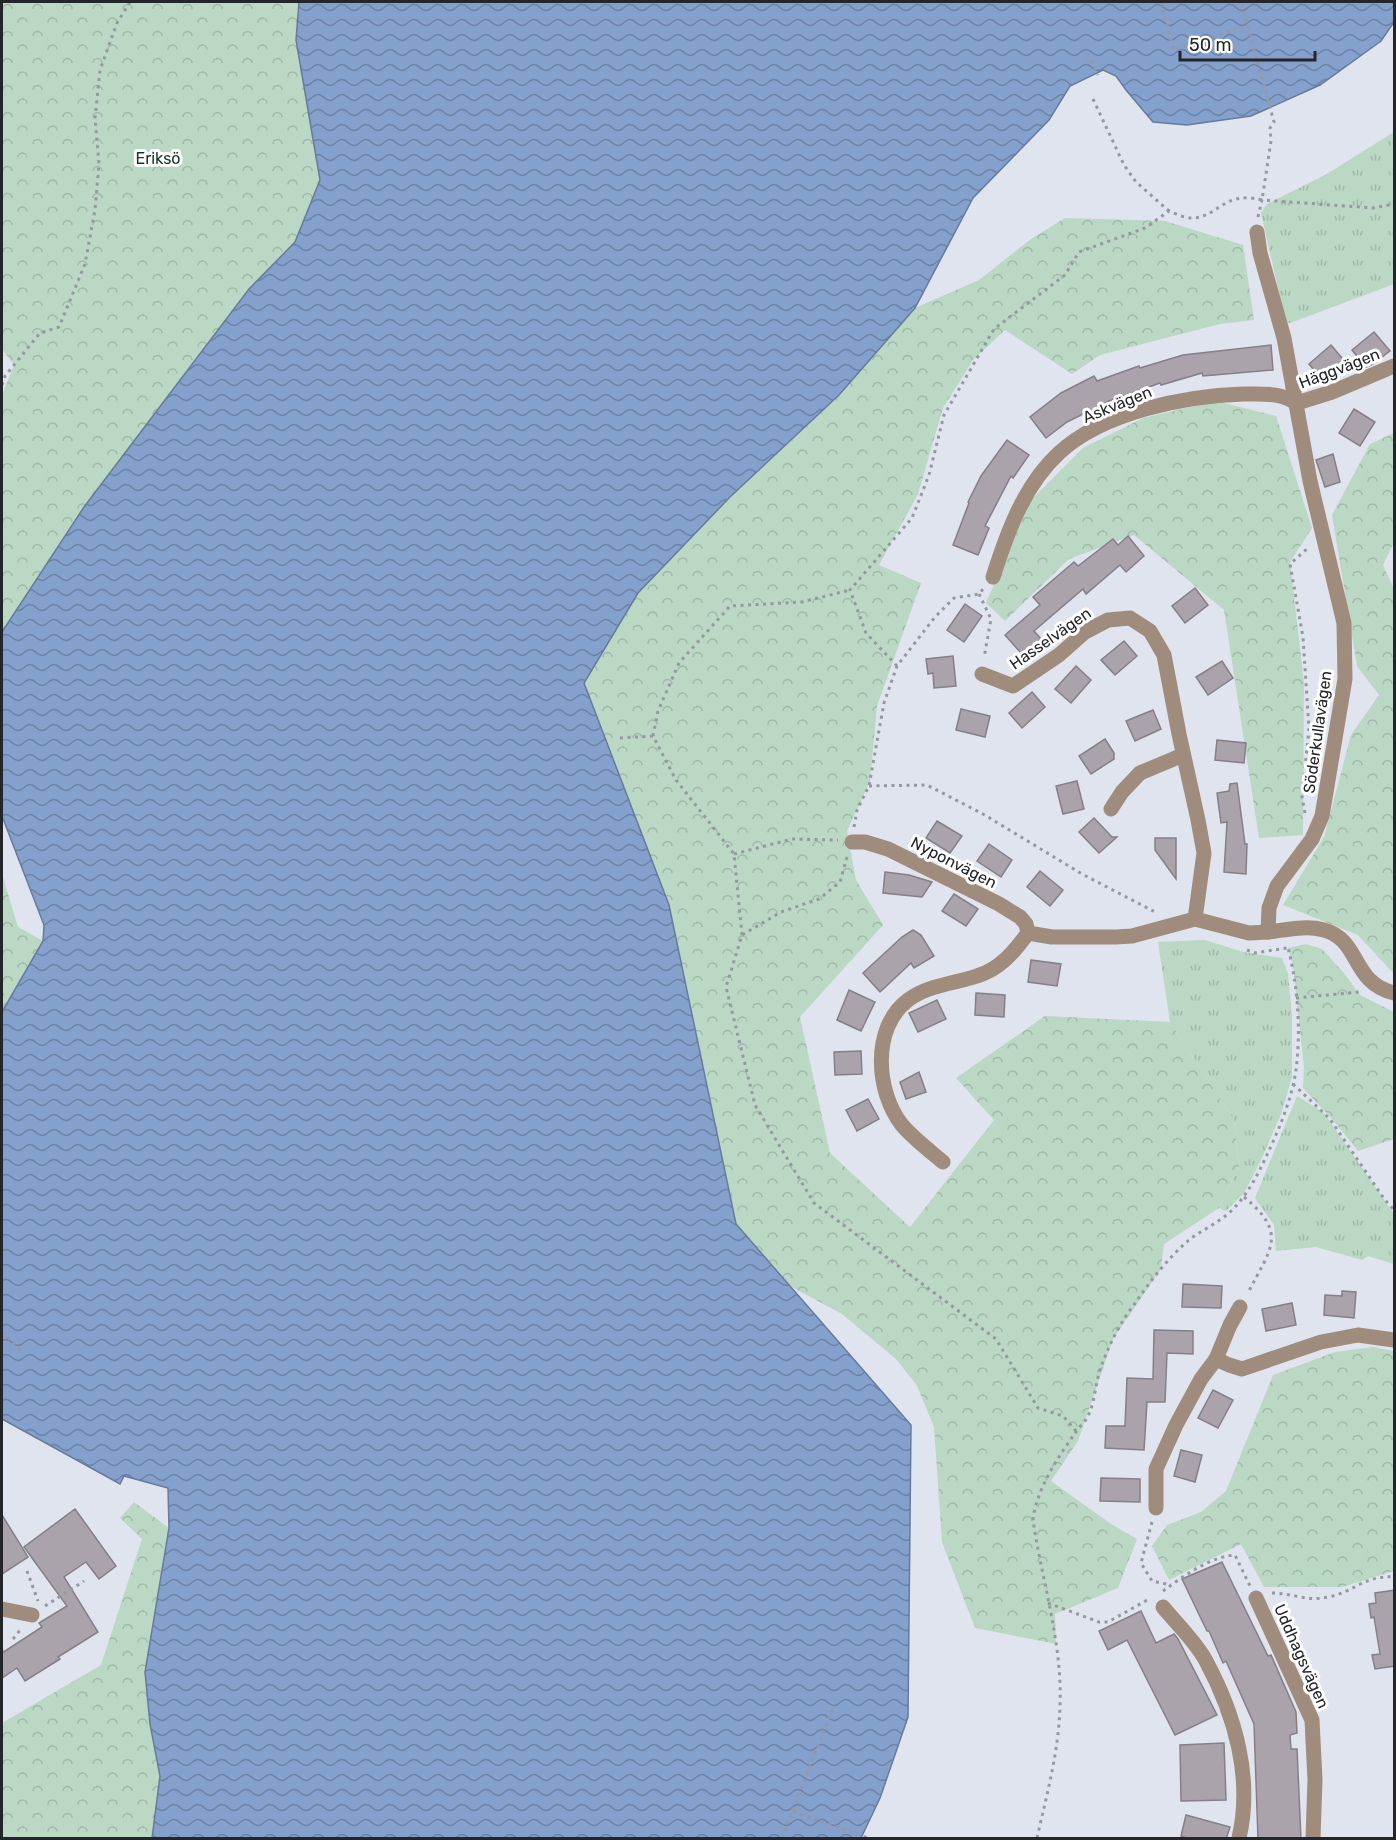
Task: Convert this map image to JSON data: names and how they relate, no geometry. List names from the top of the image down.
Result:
{
  "streets": {
    "street": [
      "Häggvägen",
      "Askvägen",
      "Hasselvägen",
      "Söderkullavägen",
      "Nyponvägen",
      "Uddhagsvägen"
    ]
  },
  "crossings": [
    ["Häggvägen", "Askvägen"],
    ["Häggvägen", "Söderkullavägen"],
    ["Askvägen", "Söderkullavägen"]
  ],
  "parks": ["Eriksö"],
  "scale_bar": "50 m"
}
